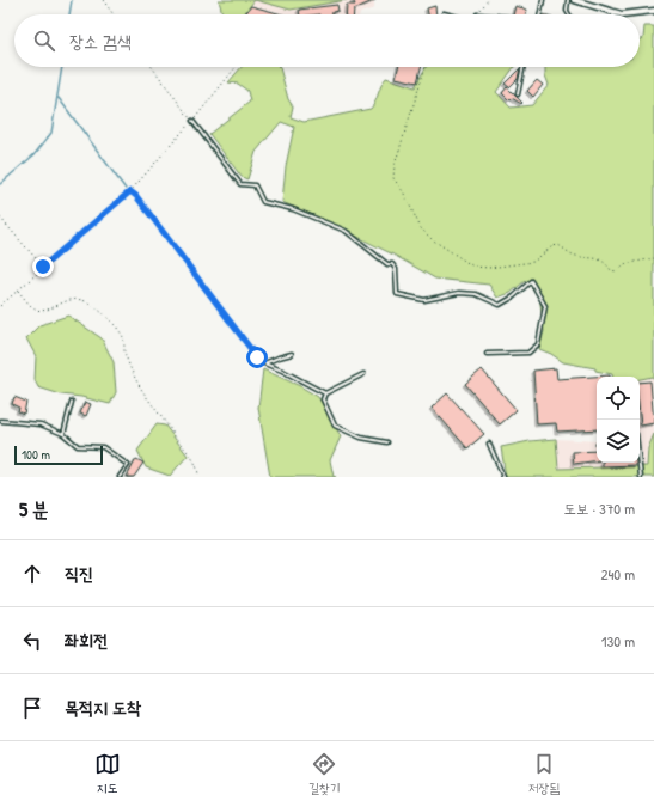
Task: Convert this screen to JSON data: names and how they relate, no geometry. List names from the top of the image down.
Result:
{
  "scale_bar": "100 m",
  "page": {
    "search": "장소 검색",
    "scale": "100 m",
    "heading": ["5 분", "도보 · 370 m"],
    "list": [
      ["직진", "240 m"],
      ["좌회전", "130 m"],
      "목적지 도착"
    ],
    "nav": ["지도", "길찾기", "저장됨"]
  }
}
